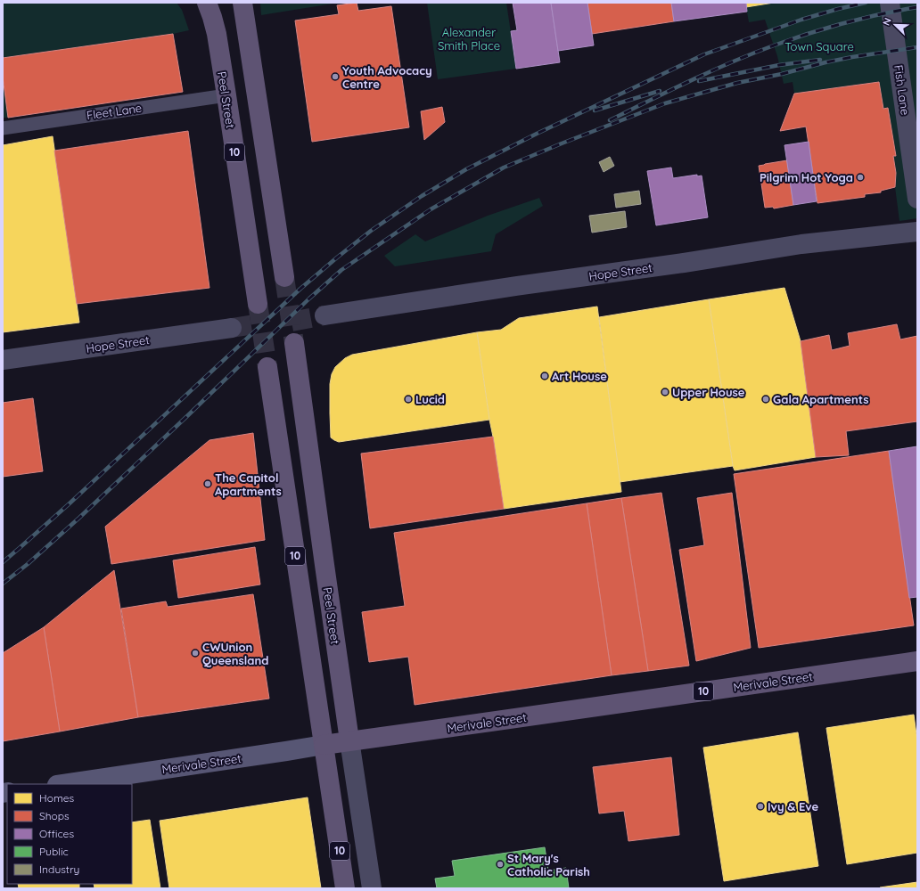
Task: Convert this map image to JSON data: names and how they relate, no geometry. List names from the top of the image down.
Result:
{
  "streets": {
    "main road": ["Peel Street", "10", "Merivale Street"],
    "street": ["Fish Lane", "Hope Street"],
    "lane": ["Fleet Lane"]
  },
  "crossings": [
    ["Peel Street", "Fleet Lane"],
    ["Peel Street", "Merivale Street"],
    ["10", "Merivale Street"]
  ],
  "parks": ["Alexander Smith Place", "Town Square"],
  "places": [
    "Youth Advocacy Centre",
    "Pilgrim Hot Yoga",
    "Art House",
    "Upper House",
    "Lucid",
    "Gala Apartments",
    "The Capitol Apartments",
    "CWUnion Queensland",
    "Ivy & Eve",
    "St Mary's Catholic Parish"
  ],
  "legend": [
    "Homes",
    "Shops",
    "Offices",
    "Public",
    "Industry"
  ],
  "north": "top left"
}
